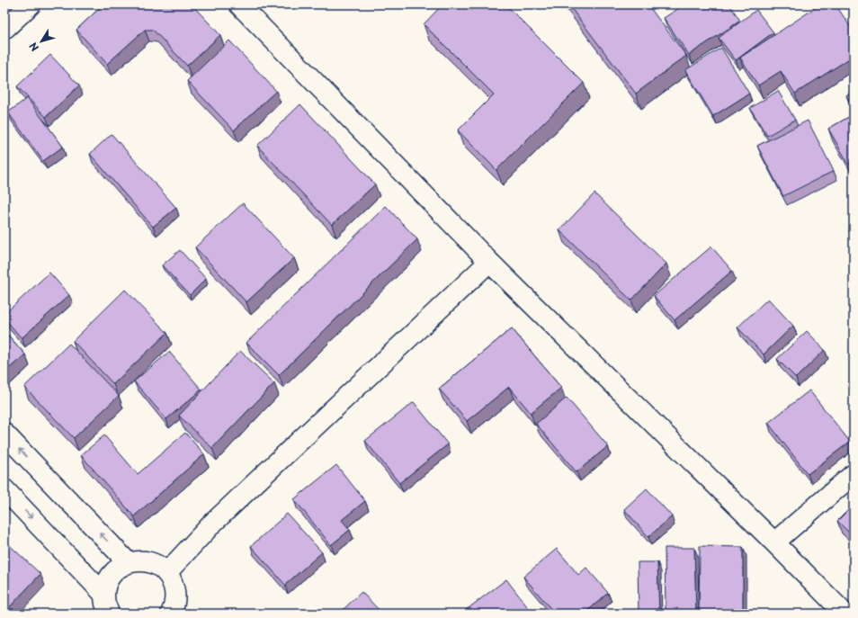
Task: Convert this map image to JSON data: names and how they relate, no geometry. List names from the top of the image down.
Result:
{
  "north": "bottom left"
}
